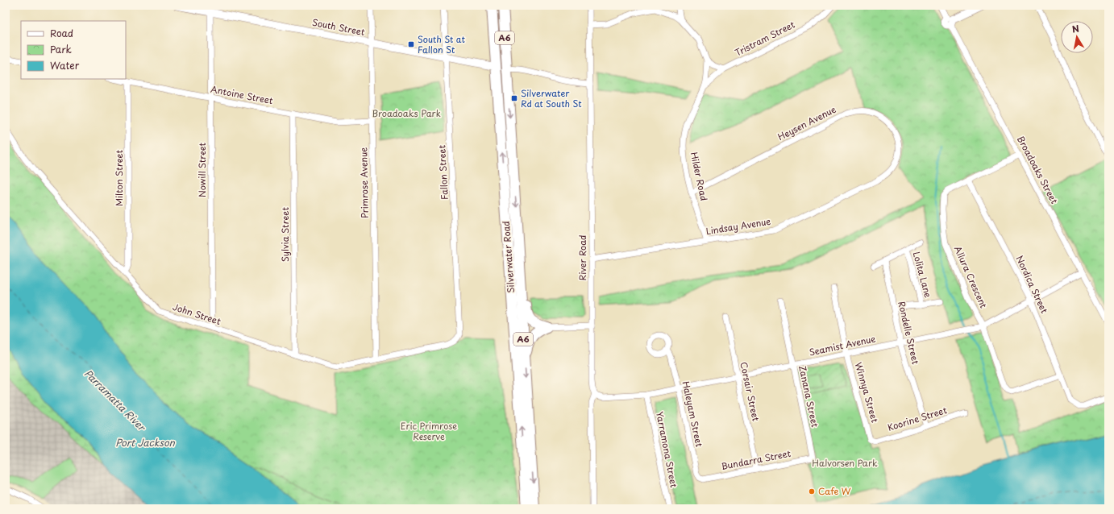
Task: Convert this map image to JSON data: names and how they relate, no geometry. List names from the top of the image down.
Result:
{
  "streets": {
    "highway": ["A6", "Silverwater Road"],
    "street": [
      "South Street",
      "Tristram Street",
      "Antoine Street",
      "Heysen Avenue",
      "Nowill Street",
      "Broadoaks Street",
      "Fallon Street",
      "Hilder Road",
      "Milton Street",
      "Primrose Avenue",
      "Lindsay Avenue",
      "Sylvia Street",
      "River Road",
      "Lolita Lane",
      "Allura Crescent",
      "Nordica Street",
      "John Street",
      "Rondelle Street",
      "Seamist Avenue",
      "Corsair Street",
      "Winnya Street",
      "Zanana Street",
      "Haleyam Street",
      "Koorine Street",
      "Yarramona Street",
      "Bundarra Street"
    ]
  },
  "crossings": [
    ["South Street", "Nowill Street"],
    ["South Street", "Fallon Street"],
    ["South Street", "Primrose Avenue"],
    ["South Street", "Silverwater Road"],
    ["Tristram Street", "Hilder Road"],
    ["Antoine Street", "Nowill Street"],
    ["Antoine Street", "Milton Street"],
    ["Antoine Street", "Primrose Avenue"],
    ["Antoine Street", "Sylvia Street"],
    ["Heysen Avenue", "Hilder Road"],
    ["Heysen Avenue", "Lindsay Avenue"],
    ["Nowill Street", "John Street"],
    ["Broadoaks Street", "Allura Crescent"],
    ["Broadoaks Street", "Seamist Avenue"],
    ["Fallon Street", "John Street"],
    ["Hilder Road", "Lindsay Avenue"],
    ["Milton Street", "John Street"],
    ["Primrose Avenue", "John Street"],
    ["Lindsay Avenue", "River Road"],
    ["Sylvia Street", "John Street"],
    ["River Road", "Seamist Avenue"],
    ["Lolita Lane", "Rondelle Street"],
    ["Allura Crescent", "Nordica Street"],
    ["Allura Crescent", "Seamist Avenue"],
    ["Nordica Street", "Seamist Avenue"],
    ["Rondelle Street", "Seamist Avenue"],
    ["Rondelle Street", "Koorine Street"],
    ["Seamist Avenue", "Corsair Street"],
    ["Seamist Avenue", "Winnya Street"],
    ["Seamist Avenue", "Zanana Street"],
    ["Seamist Avenue", "Haleyam Street"],
    ["Seamist Avenue", "Yarramona Street"],
    ["Corsair Street", "Bundarra Street"],
    ["Winnya Street", "Koorine Street"],
    ["Zanana Street", "Bundarra Street"],
    ["Haleyam Street", "Bundarra Street"]
  ],
  "water": ["Parramatta River", "Port Jackson"],
  "parks": ["Broadoaks Park", "Eric Primrose Reserve", "Halvorsen Park"],
  "places": {
    "transit": ["South St at Fallon St", "Silverwater Rd at South St"],
    "other": ["Cafe W"]
  },
  "legend": ["Road", "Park", "Water"],
  "north": "top"
}
